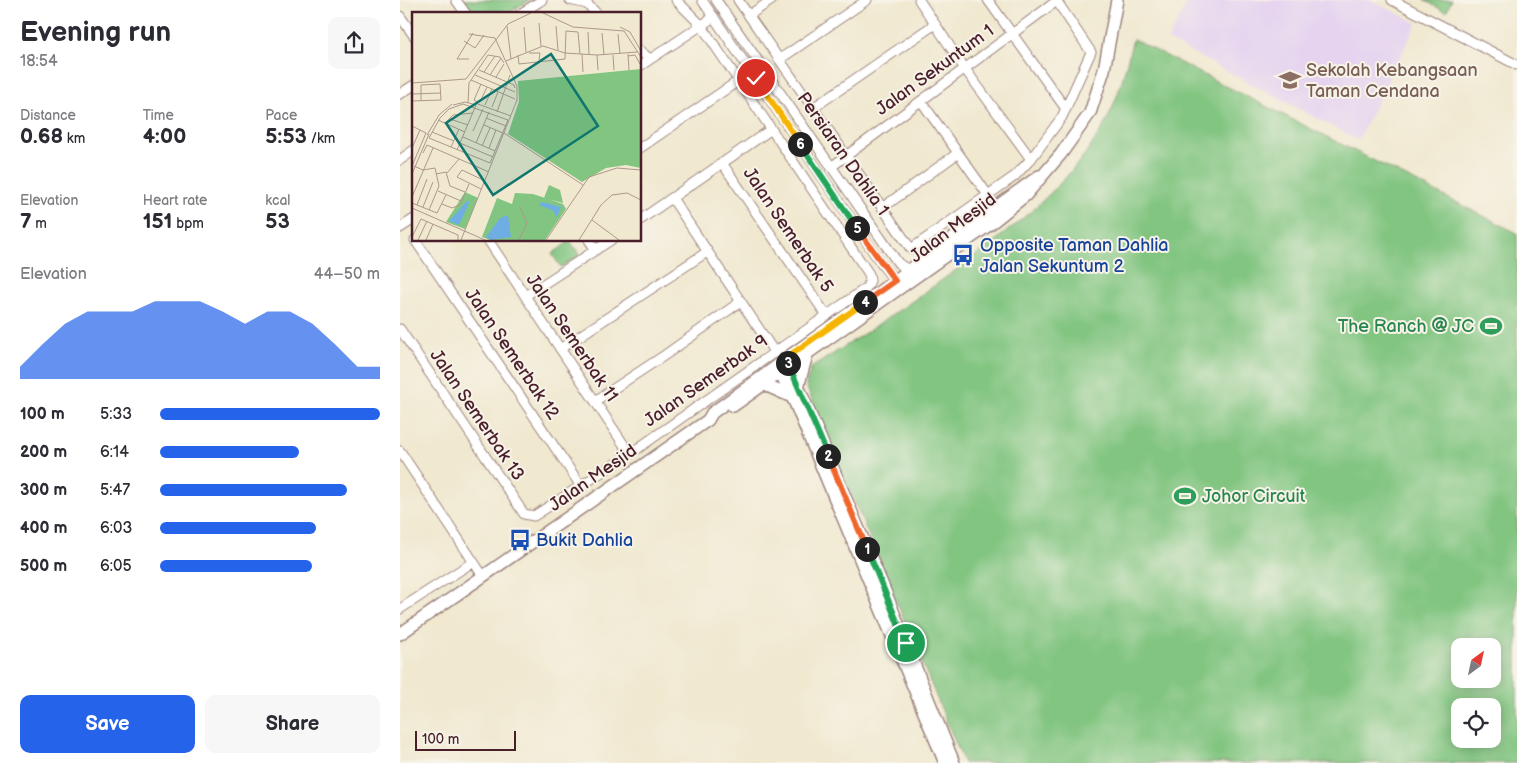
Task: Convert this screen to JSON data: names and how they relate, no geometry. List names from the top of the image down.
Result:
{
  "streets": {
    "main road": ["Jalan Mesjid"],
    "street": [
      "Jalan Sekuntum 1",
      "Persiaran Dahlia 1",
      "Jalan Semerbak 5",
      "Jalan Semerbak 11",
      "Jalan Semerbak 12",
      "Jalan Semerbak 9",
      "Jalan Semerbak 13"
    ]
  },
  "crossings": [
    ["Jalan Sekuntum 1", "Persiaran Dahlia 1"],
    ["Persiaran Dahlia 1", "Jalan Mesjid"],
    ["Jalan Semerbak 5", "Jalan Semerbak 9"],
    ["Jalan Semerbak 11", "Jalan Semerbak 9"],
    ["Jalan Semerbak 12", "Jalan Semerbak 9"],
    ["Jalan Semerbak 9", "Jalan Semerbak 13"]
  ],
  "places": {
    "school or university": ["Sekolah Kebangsaan Taman Cendana"],
    "bus stop": ["Opposite Taman Dahlia Jalan Sekuntum 2", "Bukit Dahlia"],
    "sports": ["The Ranch @ JC", "Johor Circuit"]
  },
  "scale_bar": "100 m",
  "north": "top right",
  "page": {
    "heading": ["Evening run", "18:54"],
    "stats": [
      ["Distance", "0.68 km"],
      ["Time", "4:00"],
      ["Pace", "5:53 /km"],
      ["Elevation", "7 m"],
      ["Heart rate", "151 bpm"],
      ["kcal", "53"]
    ],
    "pins": [
      "6",
      "5",
      "4",
      "3",
      "2",
      "1"
    ],
    "chart": ["Elevation", "44–50 m"],
    "list": [
      {
        "name": "100 m",
        "note": "5:33"
      },
      {
        "name": "200 m",
        "note": "6:14"
      },
      {
        "name": "300 m",
        "note": "5:47"
      },
      {
        "name": "400 m",
        "note": "6:03"
      },
      {
        "name": "500 m",
        "note": "6:05"
      }
    ],
    "buttons": ["Save", "Share"],
    "scale": "100 m"
  }
}
